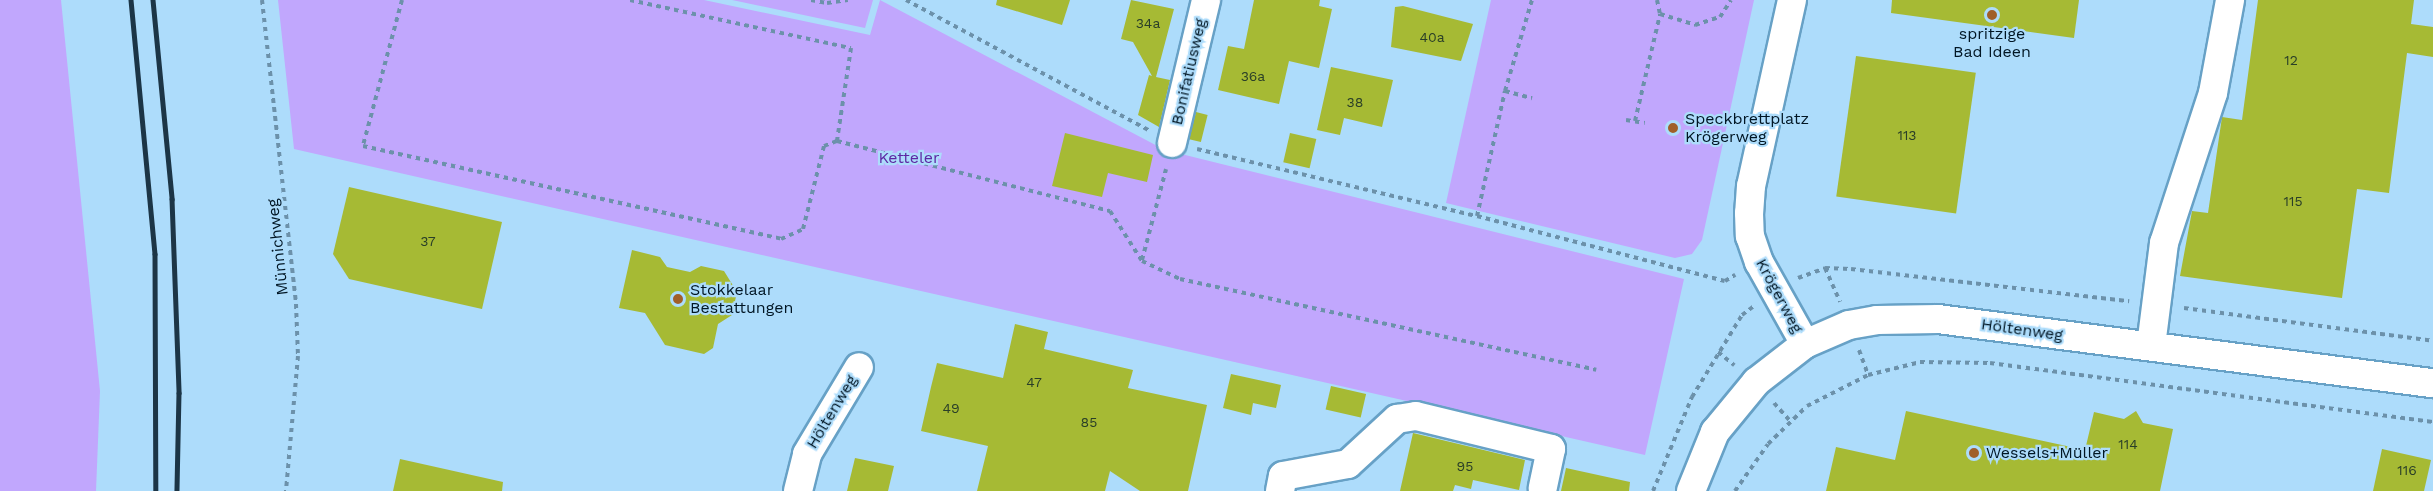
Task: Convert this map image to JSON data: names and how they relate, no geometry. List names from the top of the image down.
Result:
{
  "streets": {
    "street": ["Bonifatiusweg", "Krögerweg", "Höltenweg"],
    "path": ["Münnichweg"]
  },
  "crossings": [
    ["Krögerweg", "Höltenweg"]
  ],
  "parks": ["Ketteler"],
  "places": [
    "spritzige Bad Ideen",
    "Speckbrettplatz Krögerweg",
    "Stokkelaar Bestattungen",
    "Wessels+Müller"
  ],
  "house_numbers": [
    "34a",
    "40a",
    "12",
    "36a",
    "38",
    "113",
    "115",
    "37",
    "47",
    "49",
    "85",
    "114",
    "95",
    "116"
  ]
}
